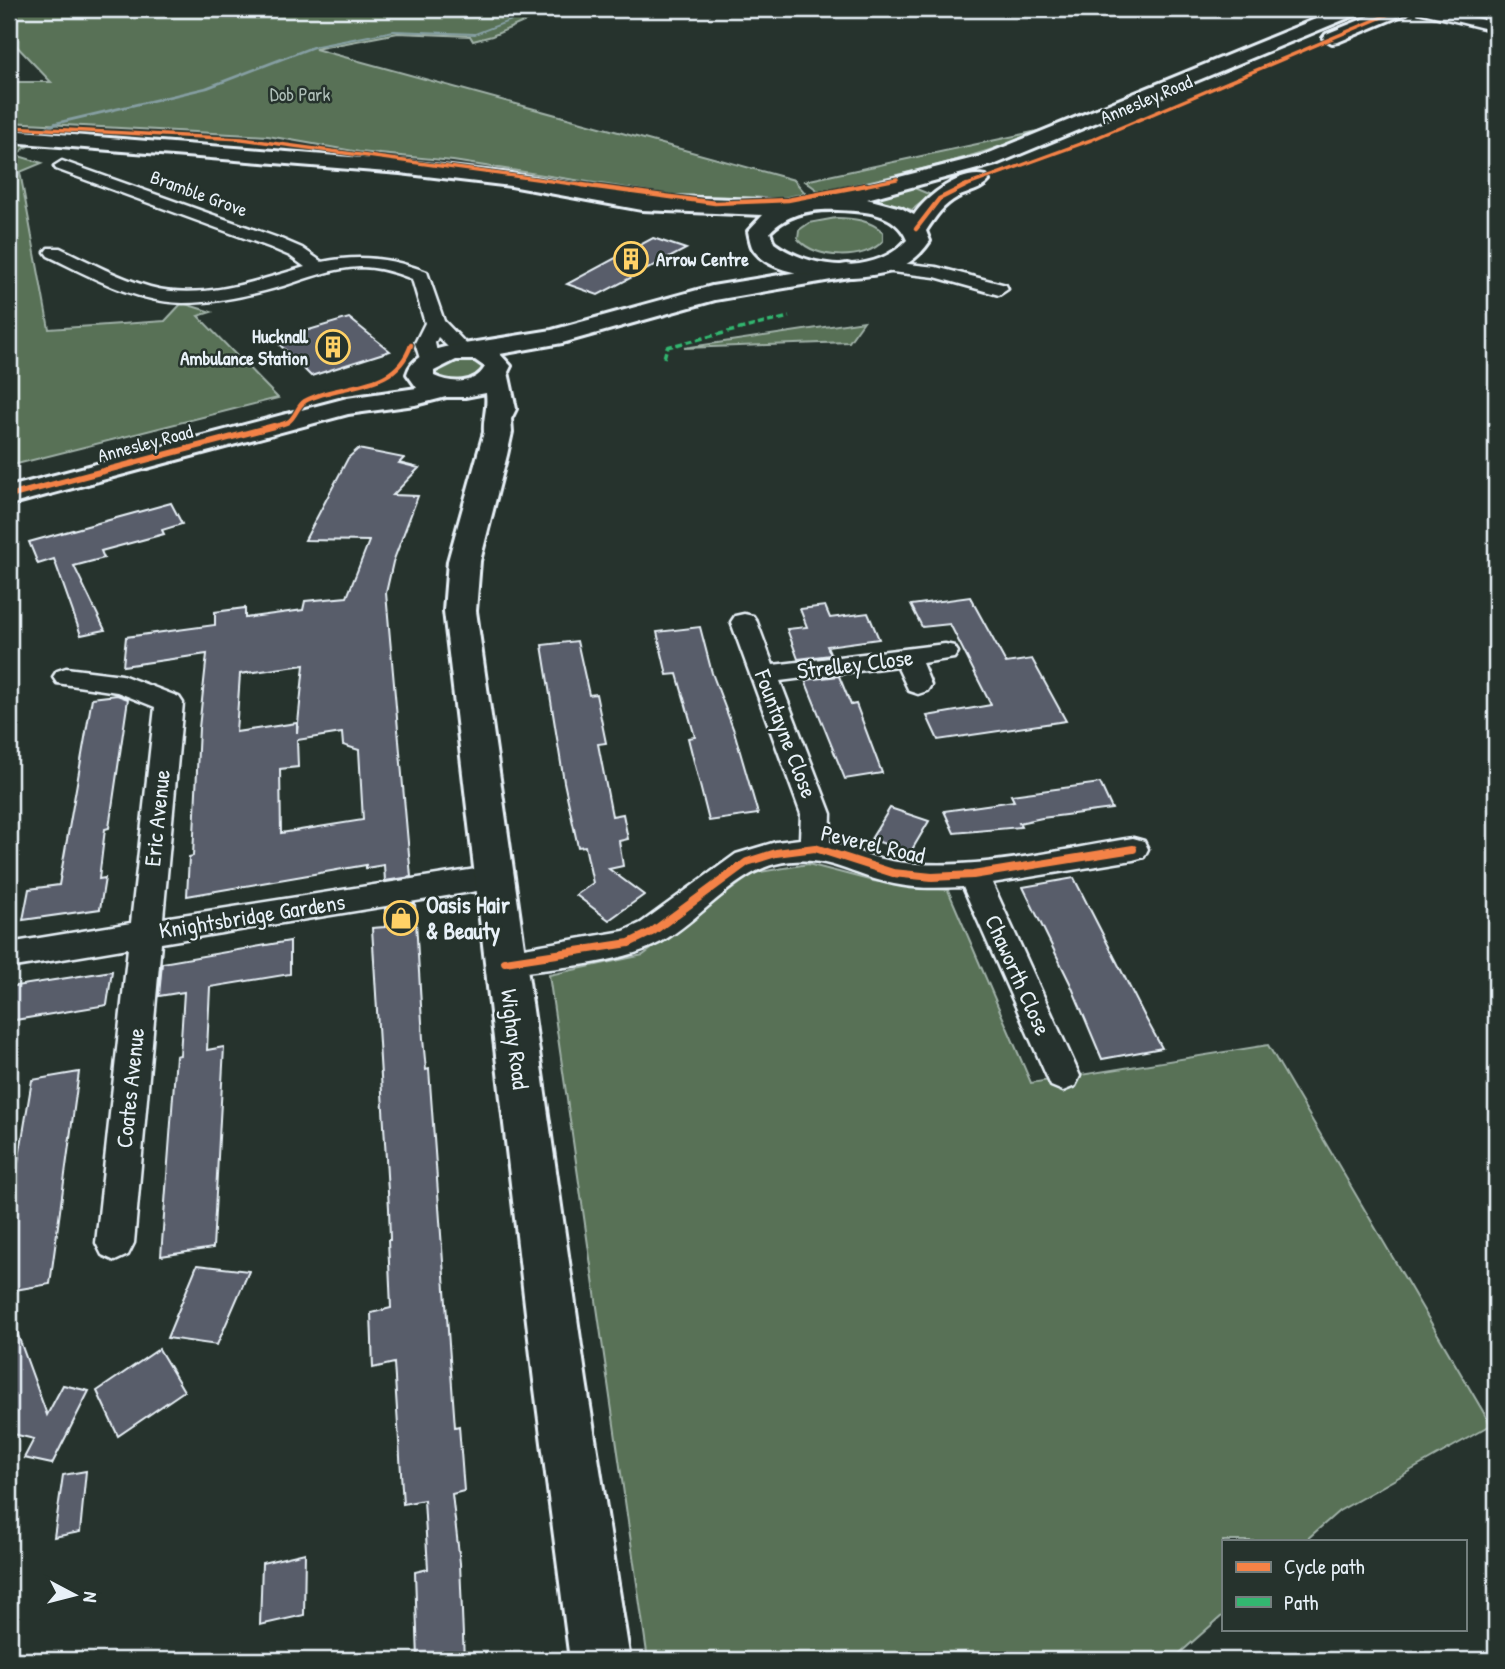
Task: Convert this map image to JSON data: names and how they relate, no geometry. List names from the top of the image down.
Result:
{
  "streets": {
    "main road": ["Annesley Road", "Wighay Road"],
    "street": [
      "Bramble Grove",
      "Strelley Close",
      "Fountayne Close",
      "Eric Avenue",
      "Peverel Road",
      "Knightsbridge Gardens",
      "Chaworth Close",
      "Coates Avenue"
    ]
  },
  "crossings": [
    ["Annesley Road", "Wighay Road"],
    ["Strelley Close", "Fountayne Close"],
    ["Fountayne Close", "Peverel Road"],
    ["Eric Avenue", "Knightsbridge Gardens"],
    ["Eric Avenue", "Coates Avenue"],
    ["Peverel Road", "Chaworth Close"],
    ["Peverel Road", "Wighay Road"],
    ["Knightsbridge Gardens", "Wighay Road"],
    ["Knightsbridge Gardens", "Coates Avenue"]
  ],
  "parks": ["Dob Park"],
  "places": {
    "building": ["Arrow Centre", "Hucknall Ambulance Station"],
    "shop": ["Oasis Hair & Beauty"]
  },
  "legend": ["Cycle path", "Path"],
  "north": "right"
}
